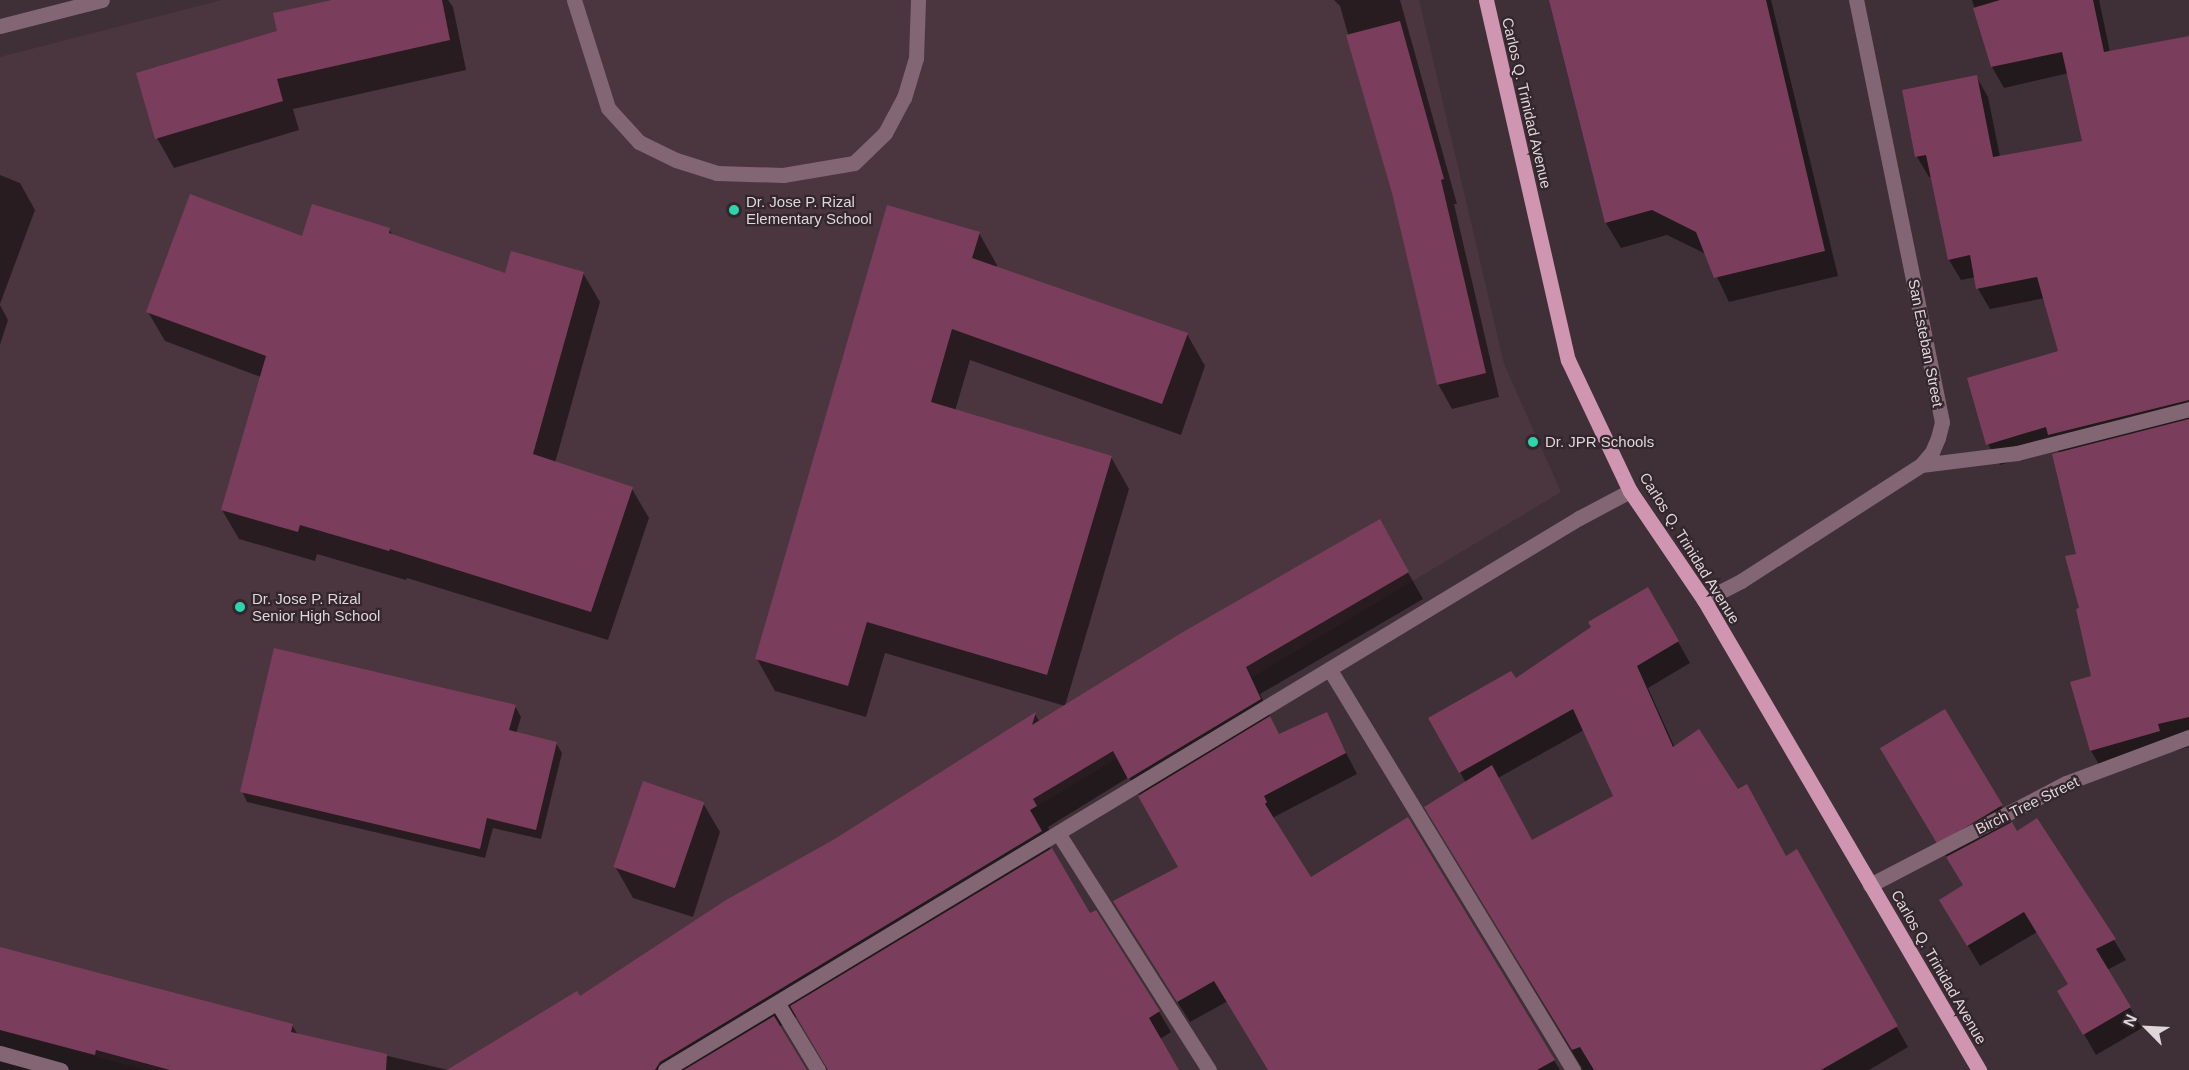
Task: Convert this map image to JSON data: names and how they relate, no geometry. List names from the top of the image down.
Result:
{
  "streets": {
    "main road": ["Carlos Q. Trinidad Avenue"],
    "street": ["San Esteban Street", "Birch Tree Street"]
  },
  "crossings": [
    ["Carlos Q. Trinidad Avenue", "San Esteban Street"],
    ["Carlos Q. Trinidad Avenue", "Birch Tree Street"]
  ],
  "places": ["Dr. Jose P. Rizal Elementary School", "Dr. JPR Schools", "Dr. Jose P. Rizal Senior High School"],
  "north": "top left"
}
